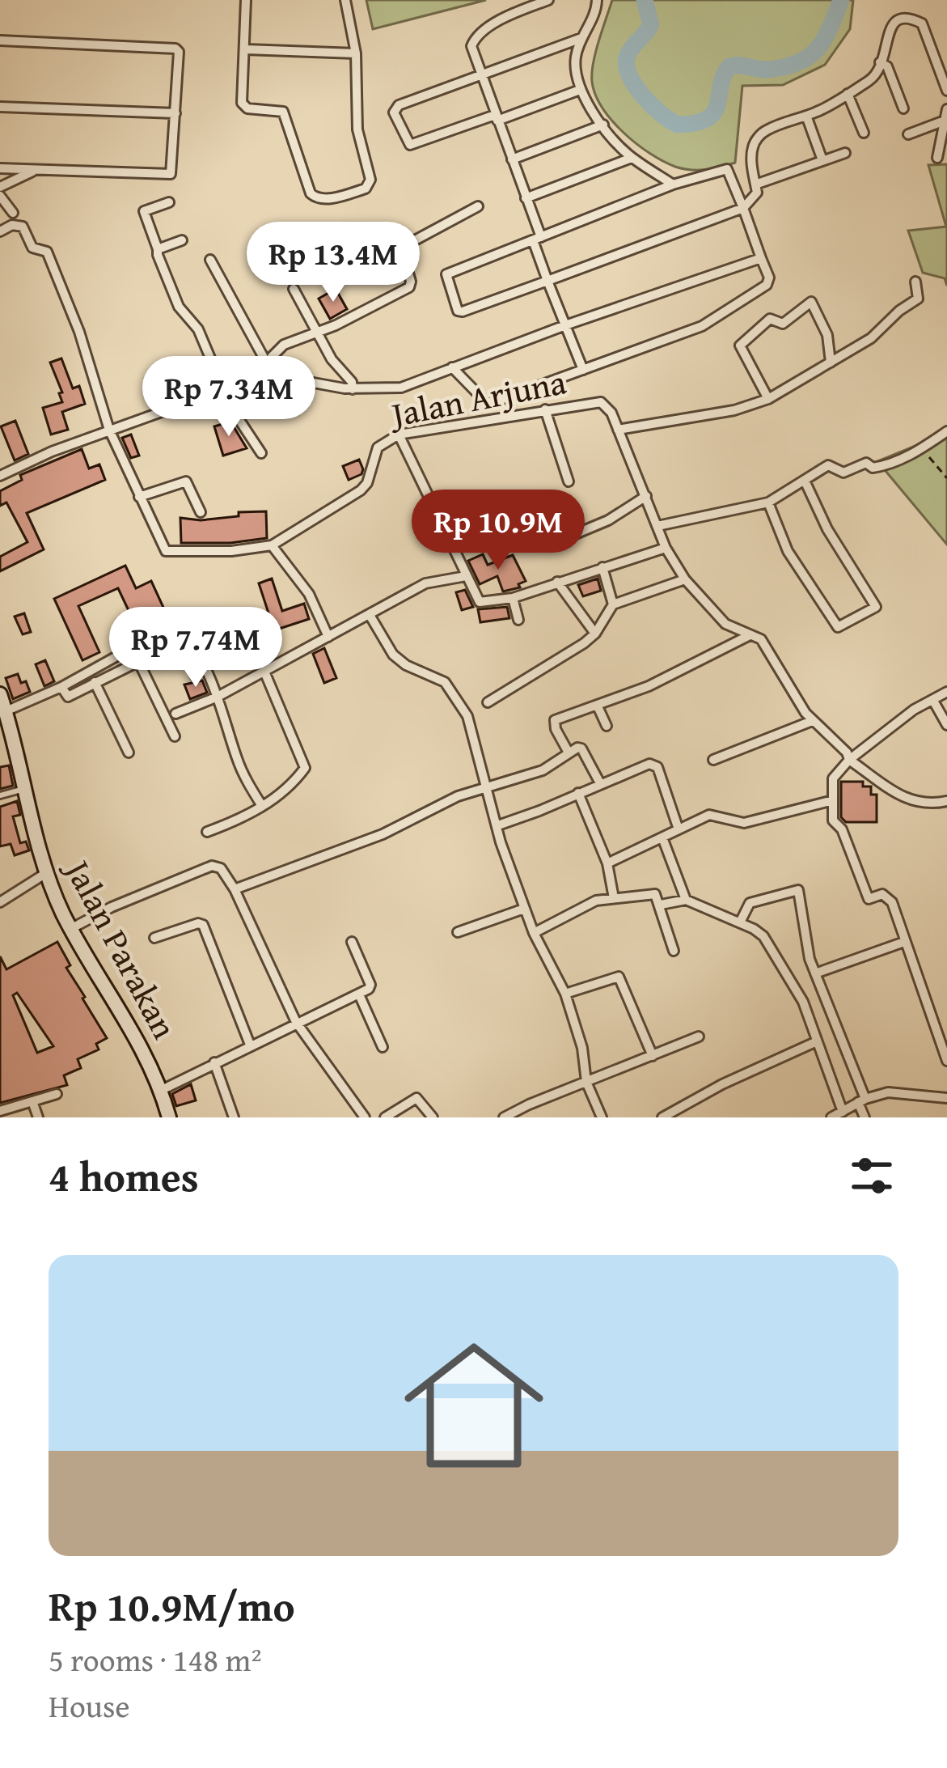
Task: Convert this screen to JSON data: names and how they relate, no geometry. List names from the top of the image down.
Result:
{
  "streets": {
    "street": ["Jalan Arjuna", "Jalan Parakan"]
  },
  "page": {
    "price": [
      "Rp 13.4M",
      "Rp 7.34M",
      "Rp 10.9M",
      "Rp 7.74M"
    ],
    "heading": "4 homes",
    "list": [
      {
        "name": "Rp 10.9M/mo",
        "note": "5 rooms · 148 m² · House"
      }
    ]
  }
}
